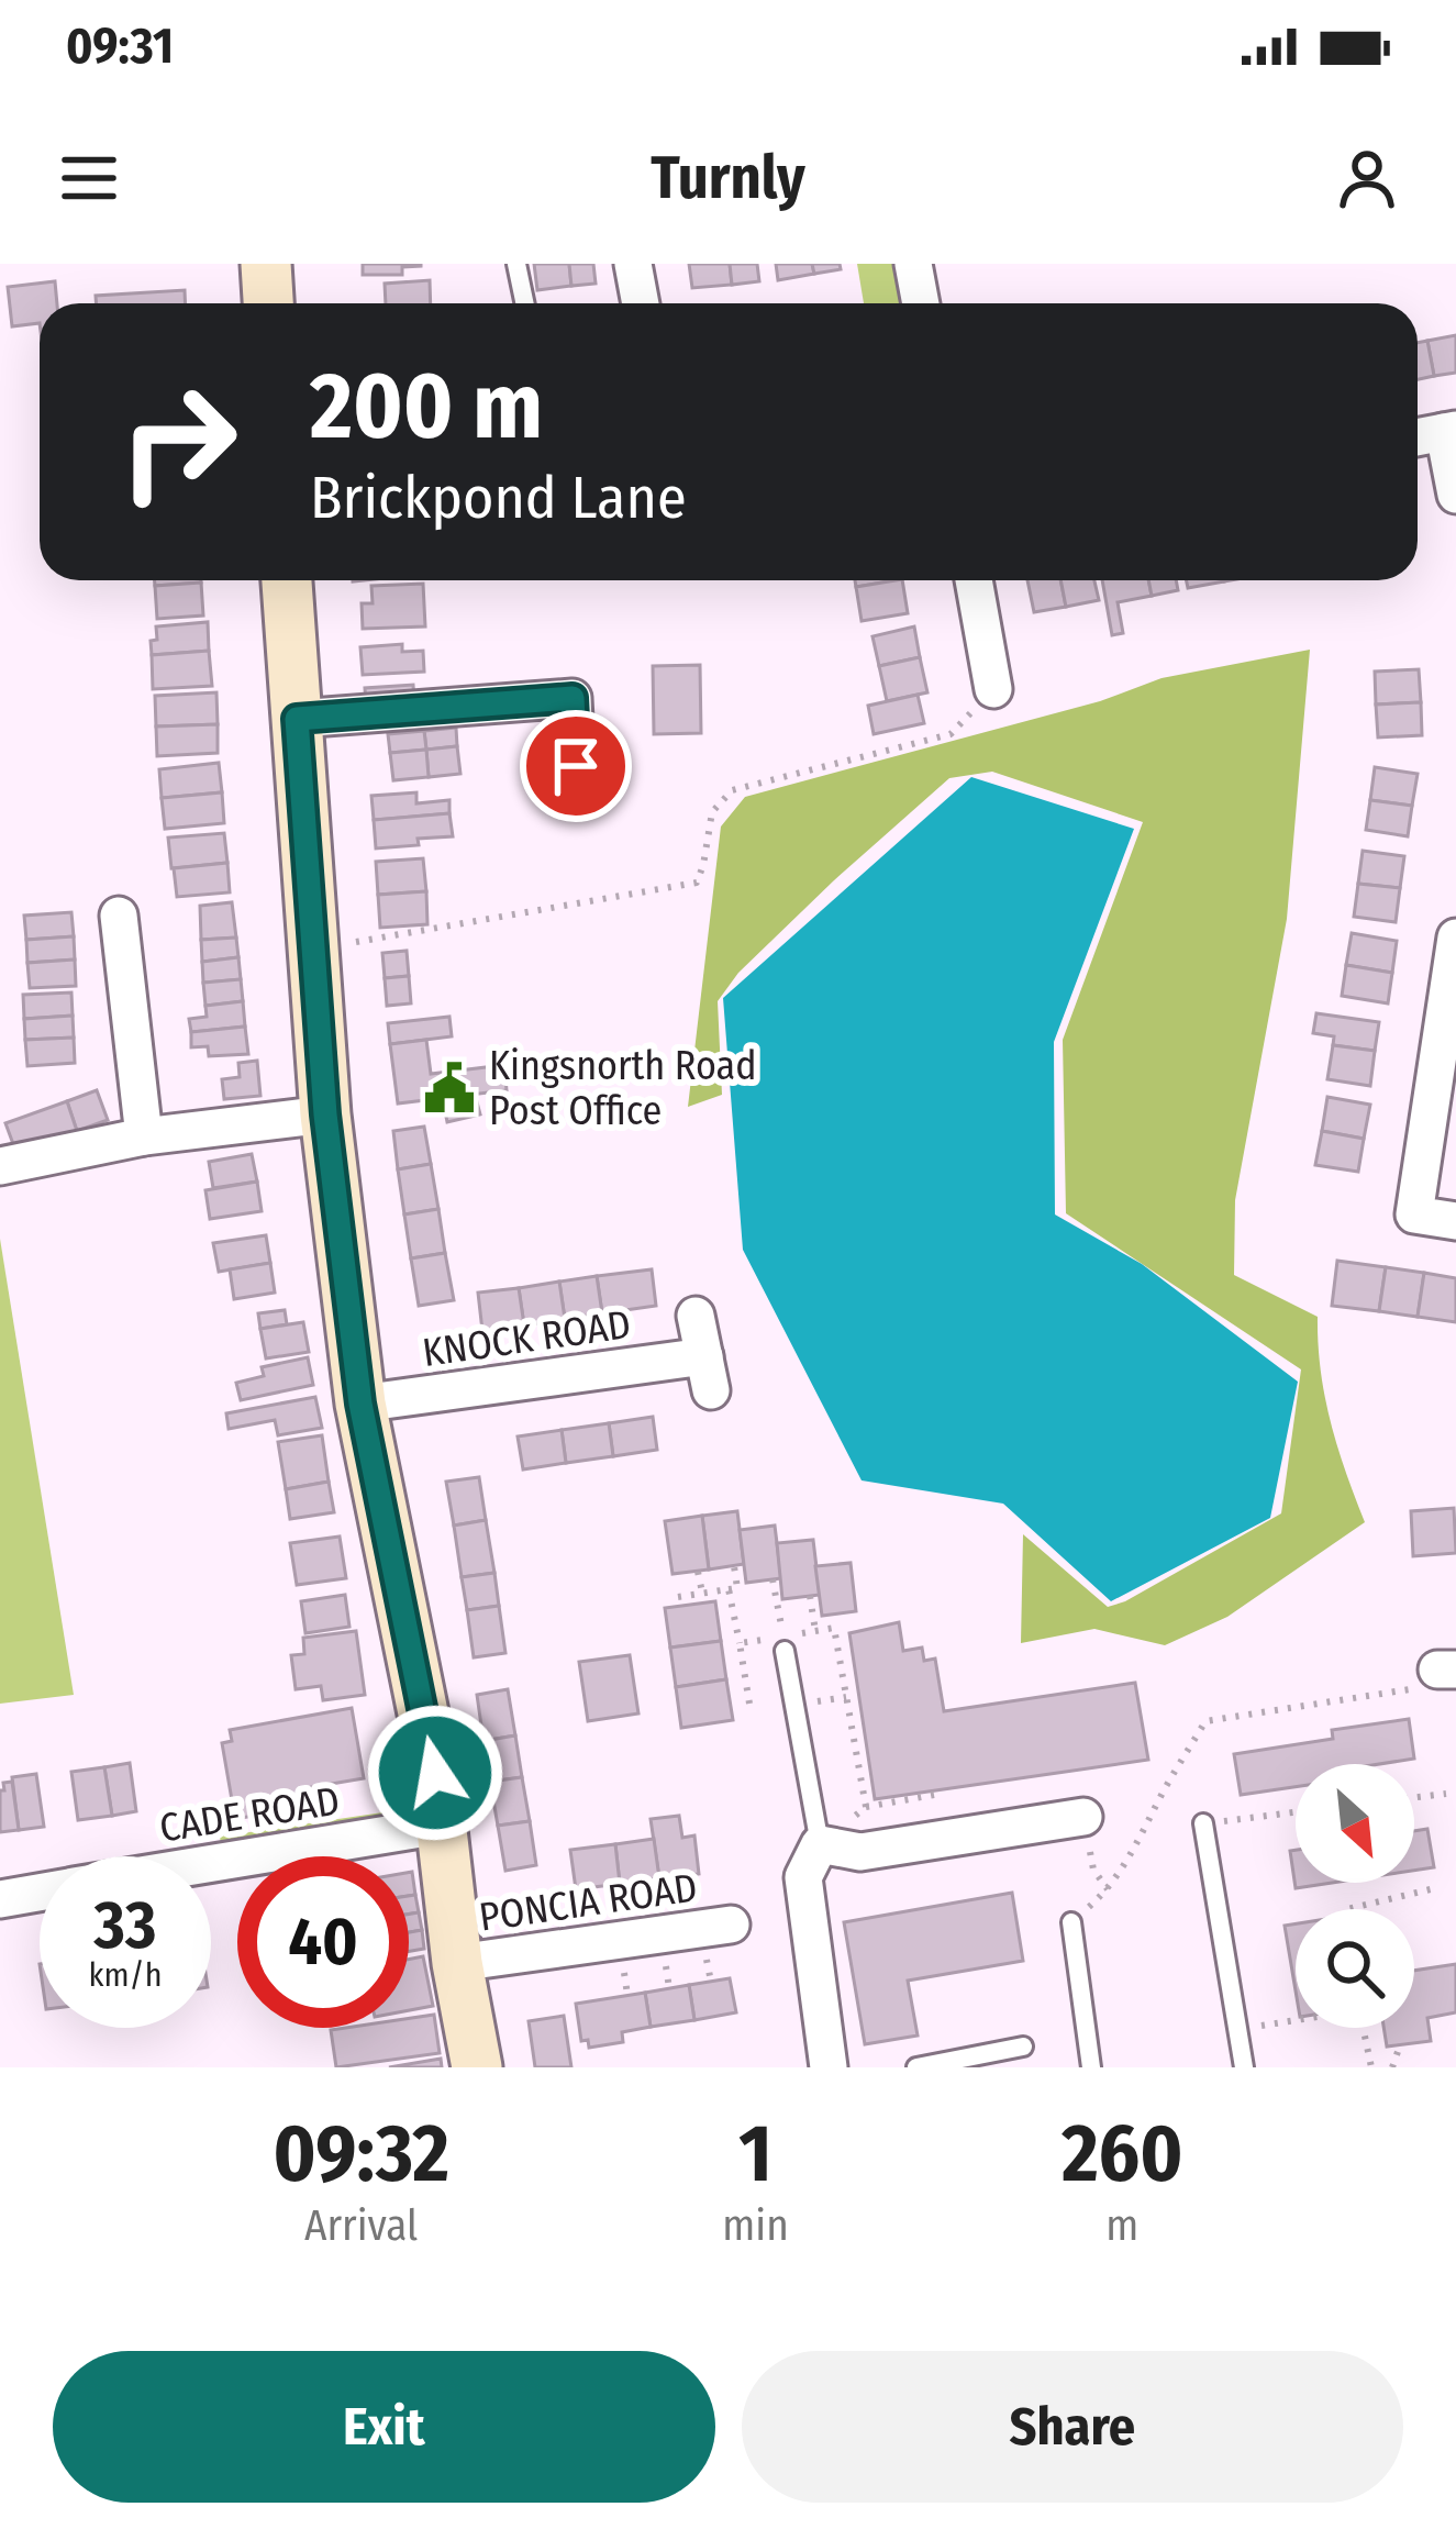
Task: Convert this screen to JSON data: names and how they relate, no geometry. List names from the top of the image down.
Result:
{
  "streets": {
    "street": ["KNOCK ROAD", "CADE ROAD", "PONCIA ROAD"]
  },
  "places": {
    "public building": ["Kingsnorth Road Post Office"]
  },
  "north": "bottom right",
  "page": {
    "status": "09:31",
    "header": "Turnly",
    "turn": ["200 m", "Brickpond Lane"],
    "speed": "33 km/h",
    "limit": "40",
    "eta": [
      "09:32",
      "Arrival",
      "1",
      "min",
      "260",
      "m"
    ],
    "buttons": ["Exit", "Share"]
  }
}
